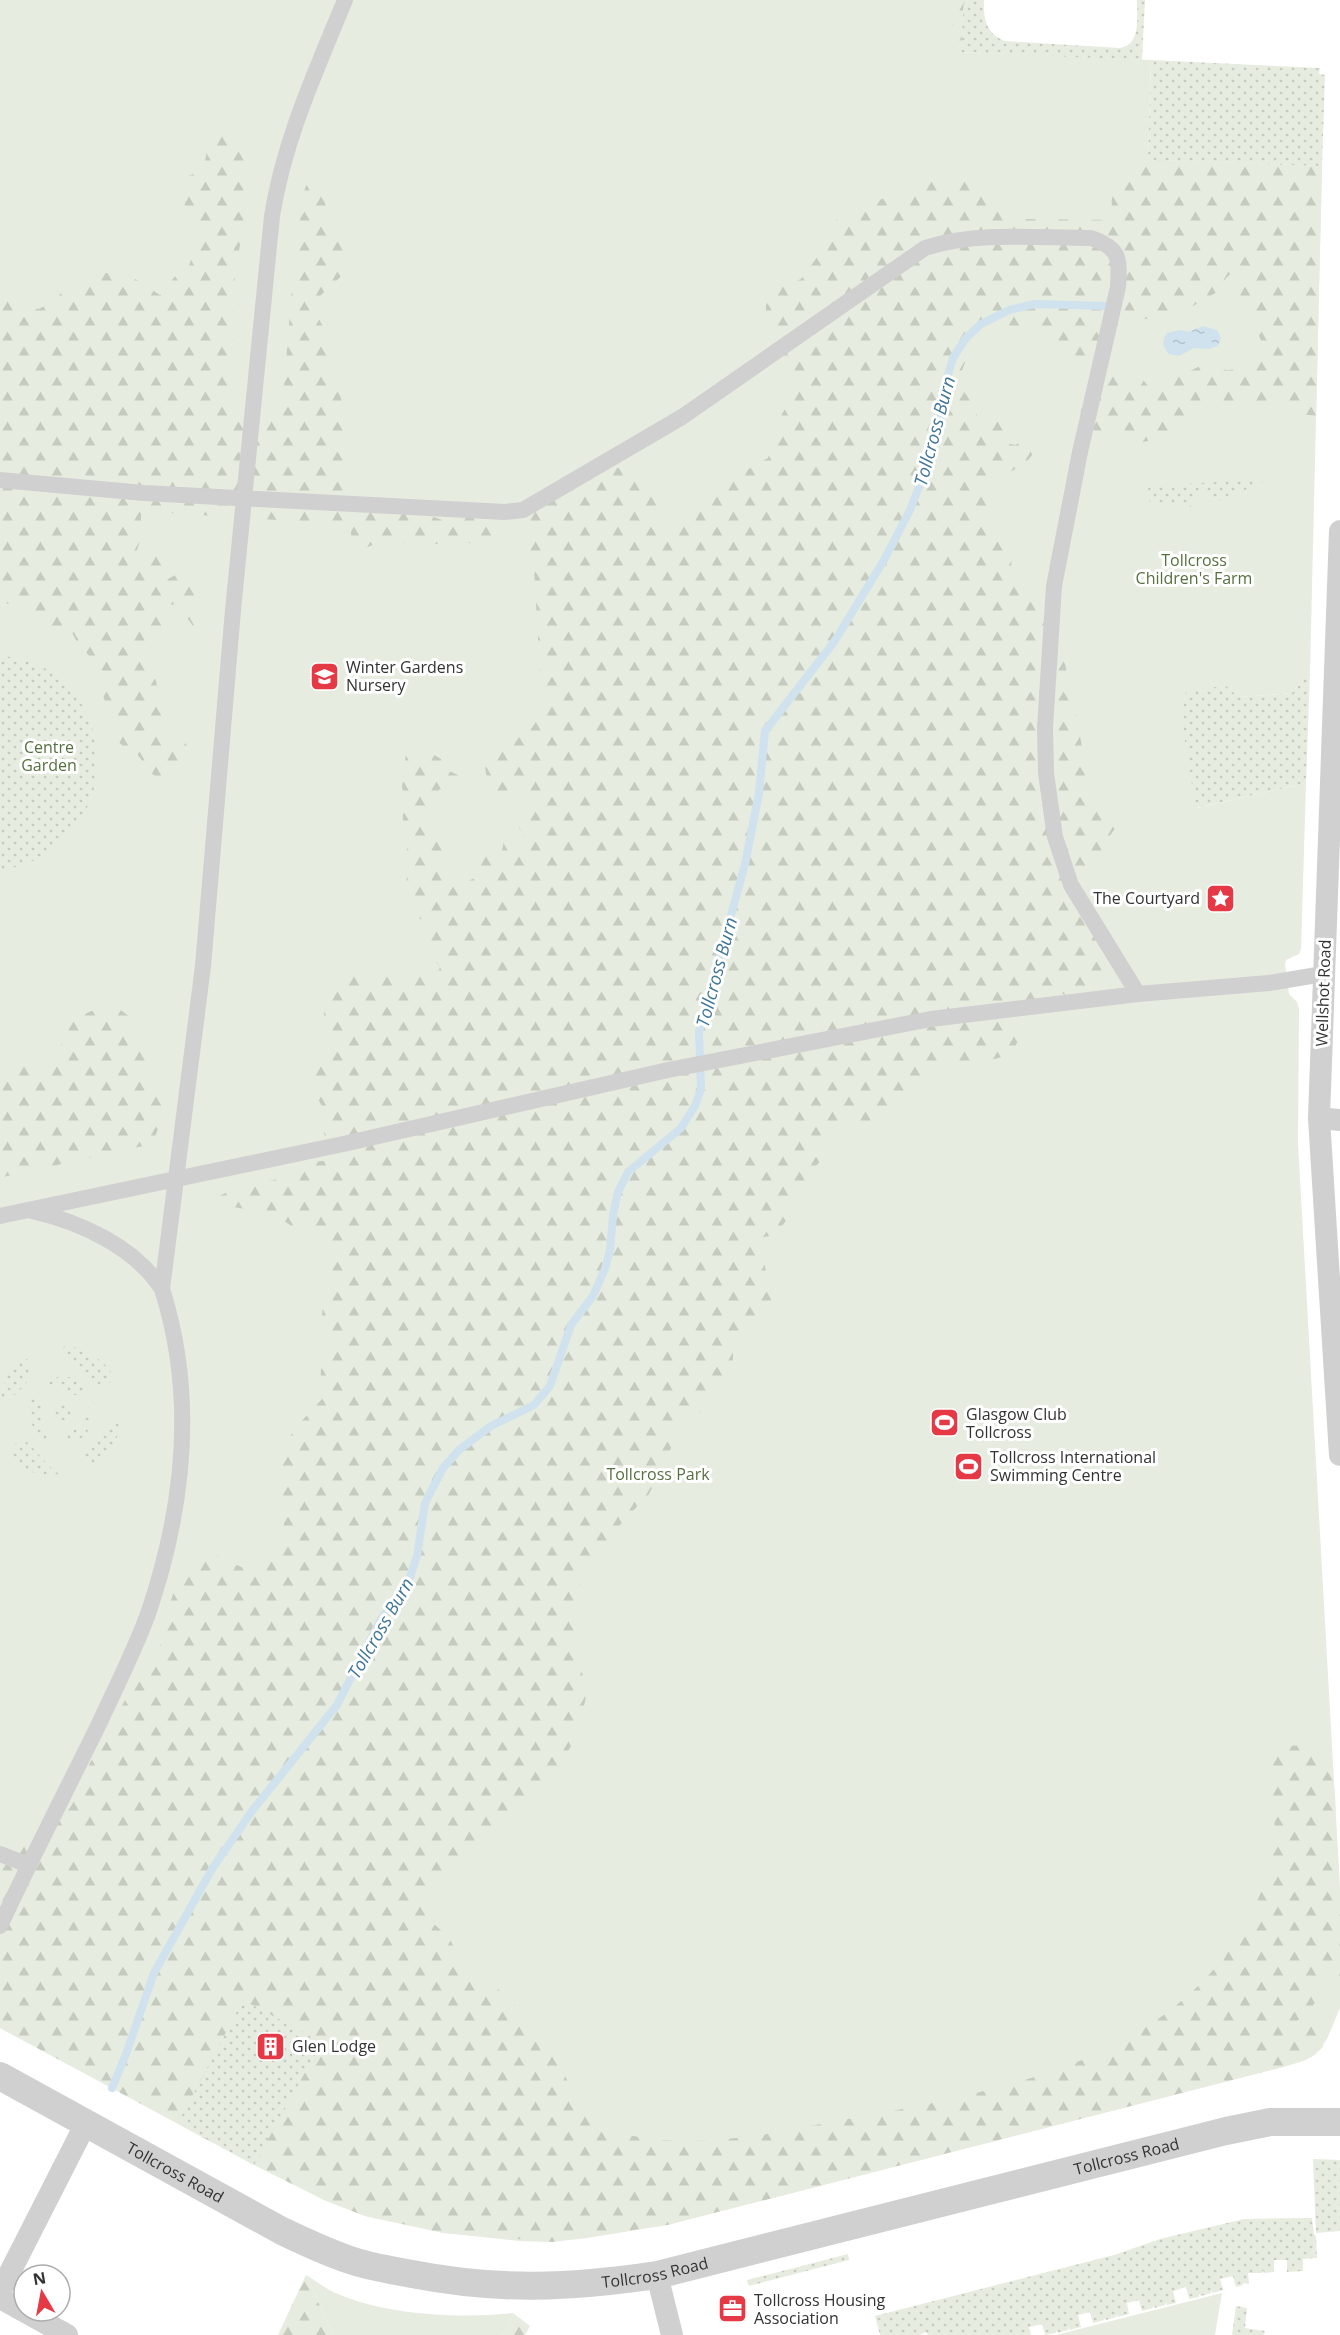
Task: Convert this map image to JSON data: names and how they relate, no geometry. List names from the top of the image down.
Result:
{
  "streets": {
    "street": ["Wellshot Road", "Tollcross Road"]
  },
  "water": ["Tollcross Burn"],
  "parks": ["Tollcross Children's Farm", "Centre Garden", "Tollcross Park"],
  "places": {
    "school or university": ["Winter Gardens Nursery"],
    "place": ["The Courtyard"],
    "sports": ["Glasgow Club Tollcross", "Tollcross International Swimming Centre"],
    "building": ["Glen Lodge"],
    "office": ["Tollcross Housing Association"]
  },
  "north": "top"
}
